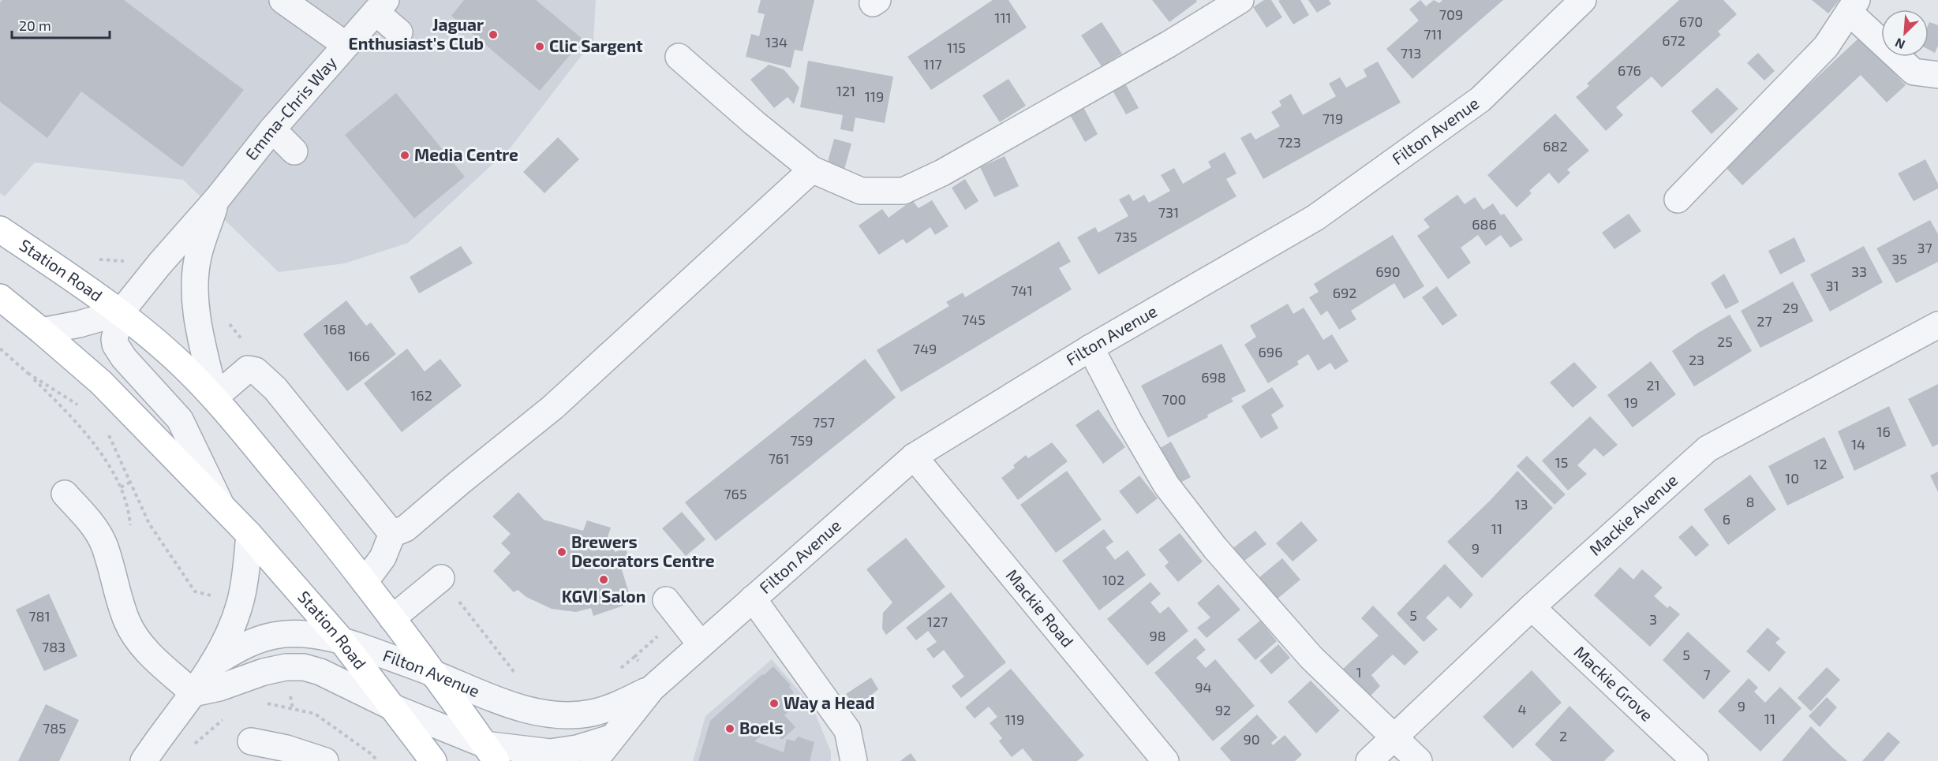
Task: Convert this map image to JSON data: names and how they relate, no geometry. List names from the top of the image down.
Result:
{
  "streets": {
    "main road": ["Station Road"],
    "street": [
      "Emma-Chris Way",
      "Filton Avenue",
      "Mackie Avenue",
      "Mackie Road",
      "Mackie Grove"
    ]
  },
  "crossings": [
    ["Emma-Chris Way", "Station Road"],
    ["Filton Avenue", "Station Road"],
    ["Filton Avenue", "Mackie Road"],
    ["Mackie Avenue", "Mackie Grove"]
  ],
  "places": [
    "Jaguar Enthusiast's Club",
    "Clic Sargent",
    "Media Centre",
    "Brewers Decorators Centre",
    "KGVI Salon",
    "Way a Head",
    "Boels"
  ],
  "house_numbers": [
    "709",
    "111",
    "670",
    "711",
    "672",
    "134",
    "115",
    "713",
    "117",
    "676",
    "121",
    "119",
    "719",
    "723",
    "682",
    "731",
    "686",
    "735",
    "37",
    "35",
    "690",
    "33",
    "31",
    "741",
    "692",
    "29",
    "745",
    "27",
    "168",
    "25",
    "749",
    "696",
    "166",
    "23",
    "698",
    "21",
    "162",
    "700",
    "19",
    "757",
    "16",
    "759",
    "14",
    "761",
    "15",
    "12",
    "10",
    "765",
    "8",
    "13",
    "6",
    "11",
    "9",
    "102",
    "5",
    "781",
    "3",
    "127",
    "98",
    "783",
    "5",
    "1",
    "7",
    "94",
    "9",
    "4",
    "92",
    "11",
    "119",
    "785",
    "2",
    "90"
  ],
  "scale_bar": "20 m",
  "north": "bottom left"
}
